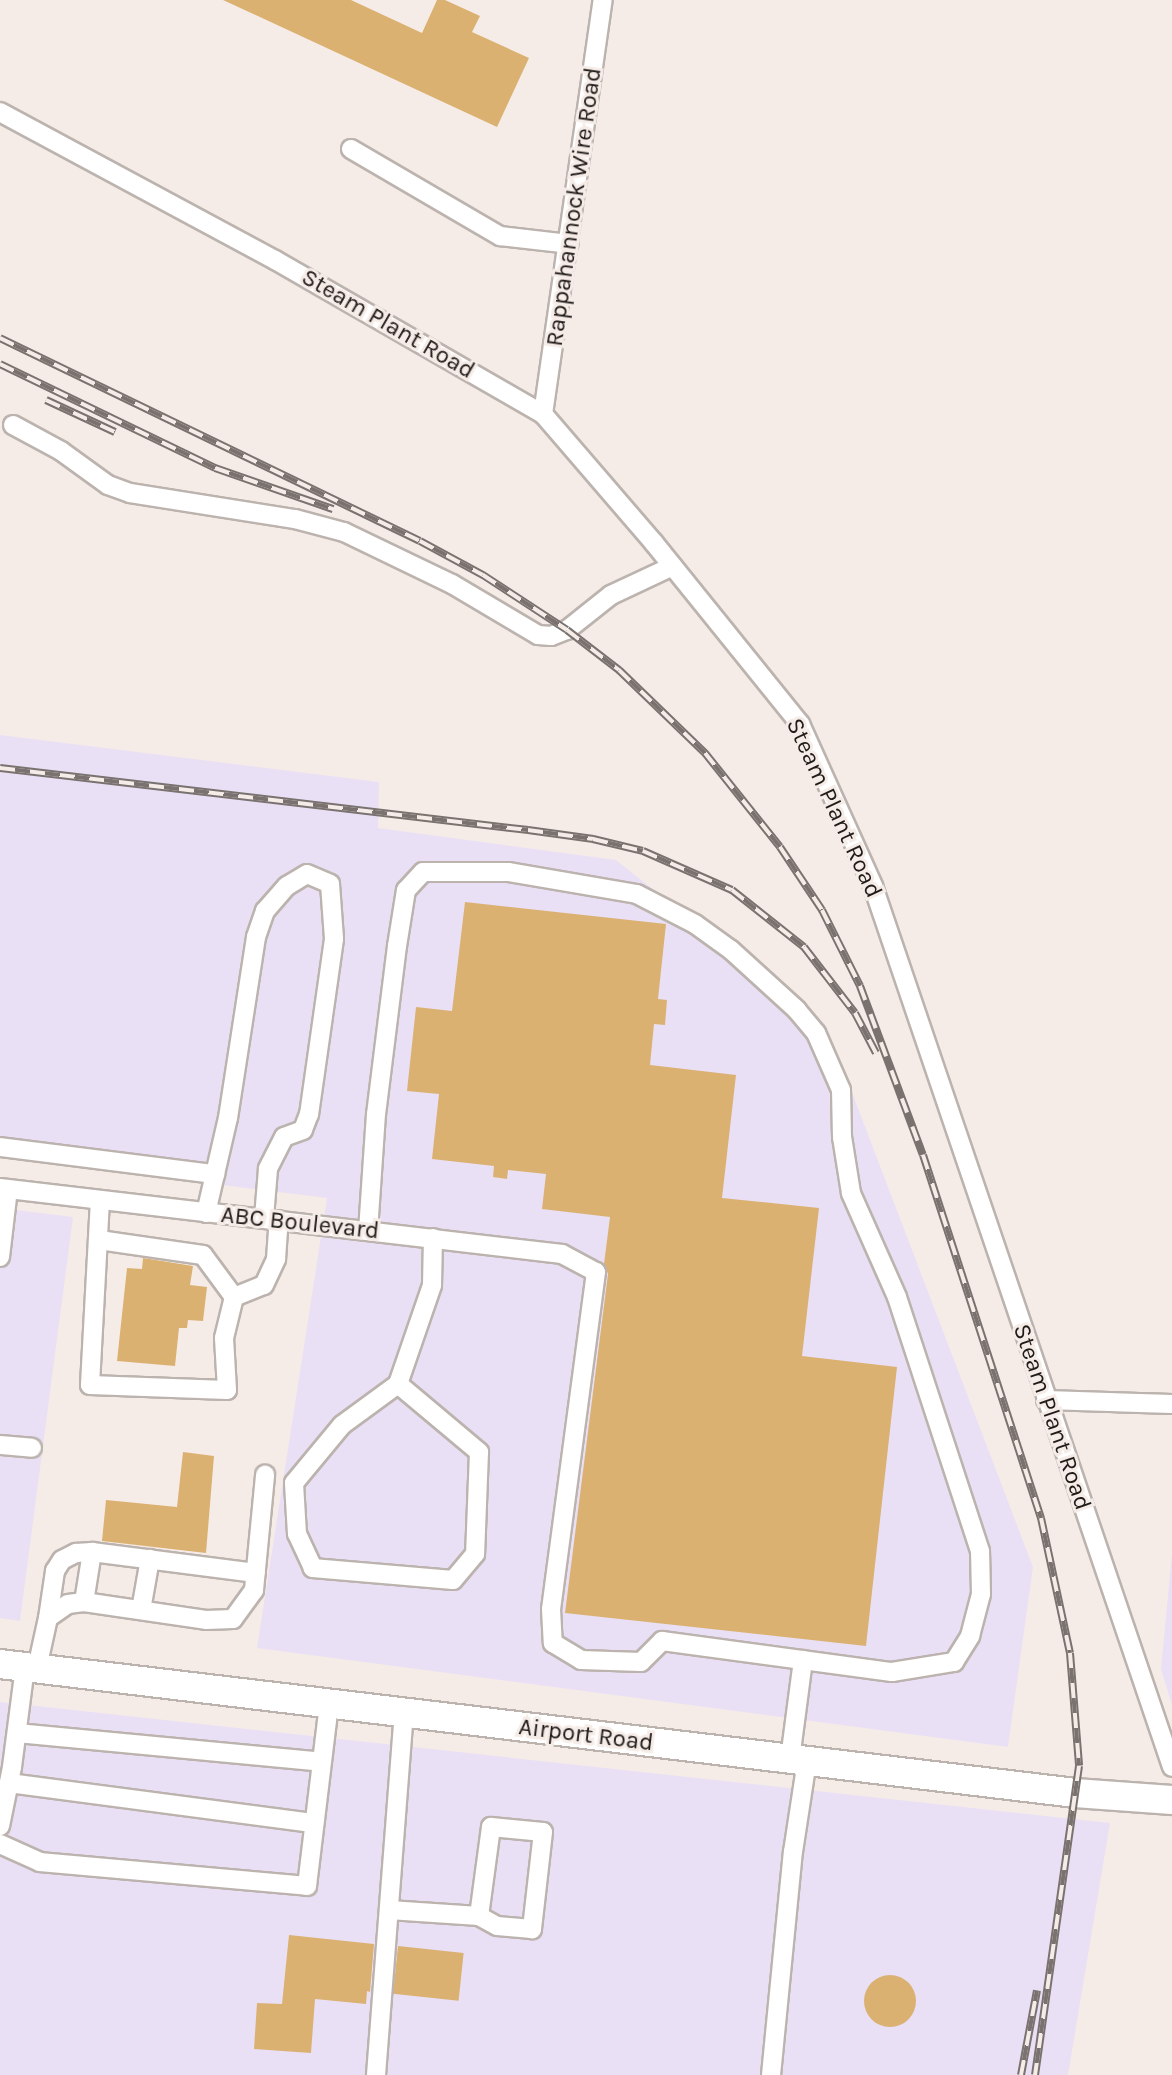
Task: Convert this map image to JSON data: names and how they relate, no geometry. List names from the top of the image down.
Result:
{
  "streets": {
    "highway": ["Airport Road"],
    "street": ["Rappahannock Wire Road", "Steam Plant Road", "ABC Boulevard"]
  },
  "crossings": [
    ["Rappahannock Wire Road", "Steam Plant Road"]
  ]
}
